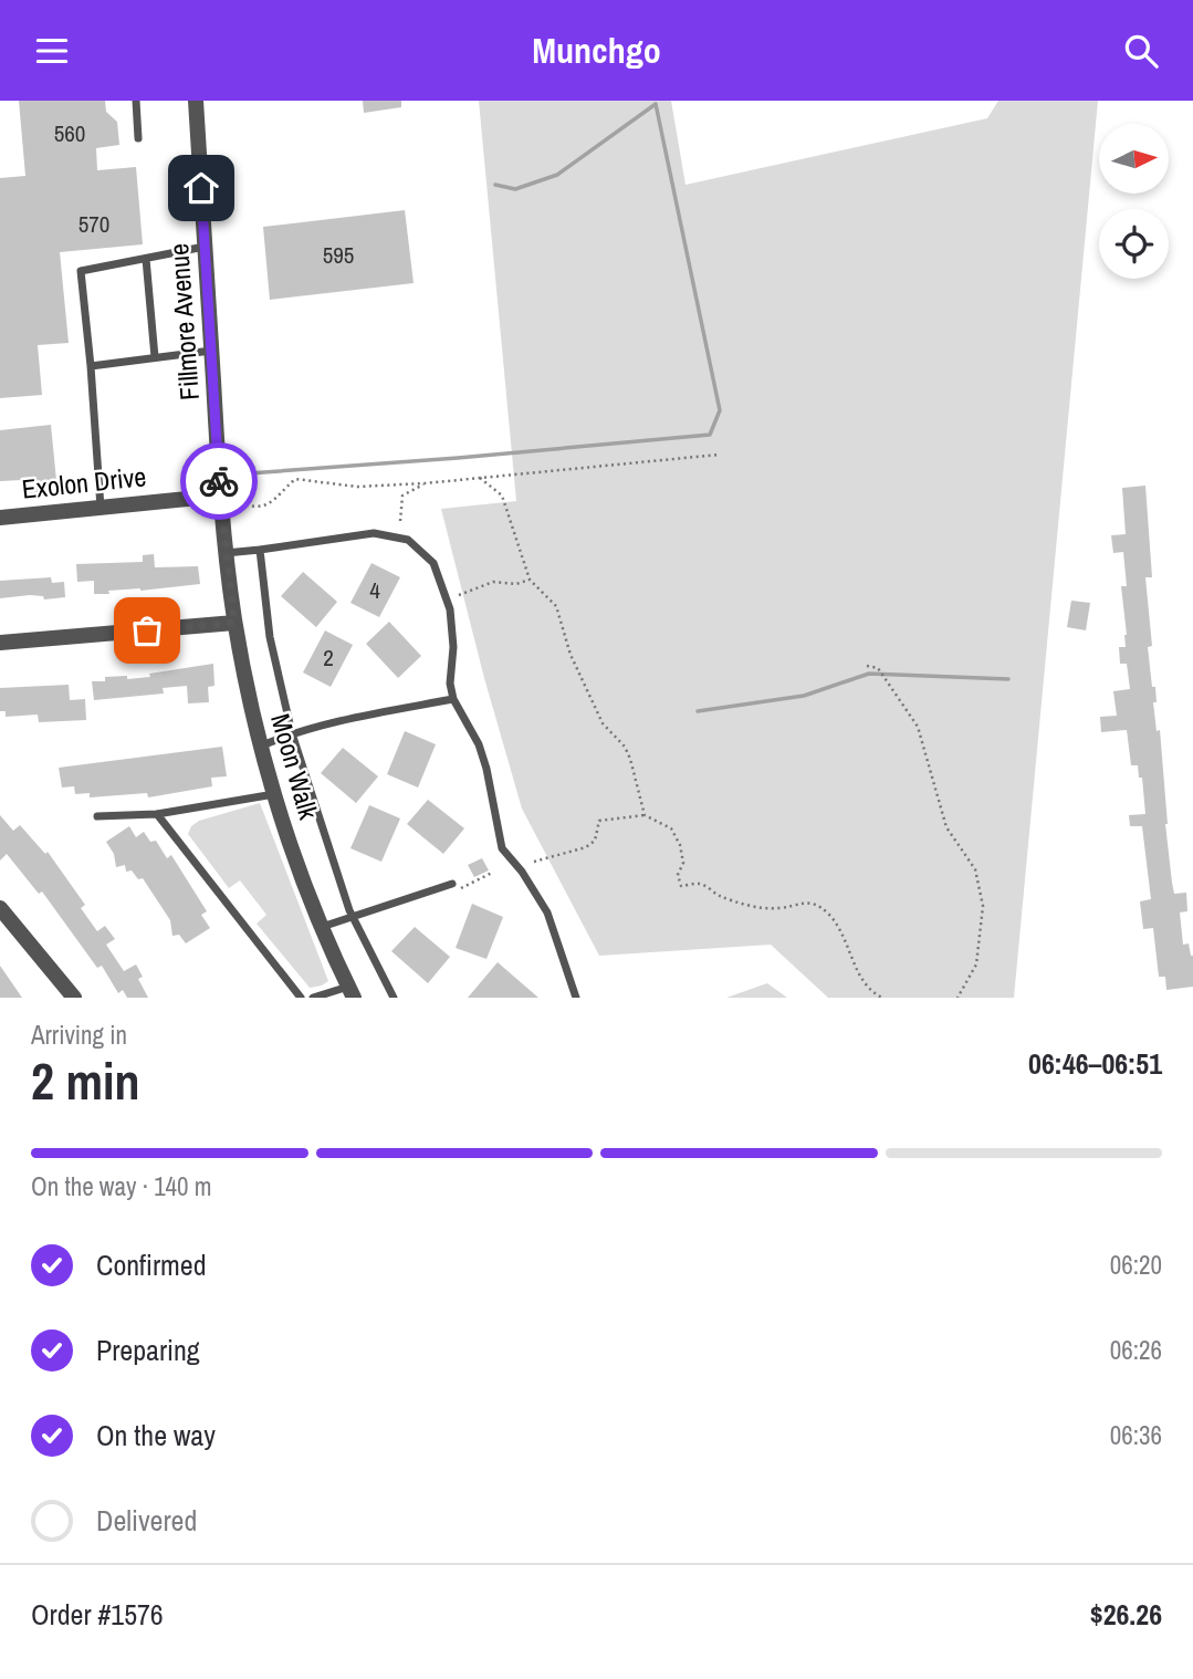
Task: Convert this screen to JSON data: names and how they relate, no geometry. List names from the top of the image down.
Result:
{
  "streets": {
    "street": ["Fillmore Avenue", "Exolon Drive", "Moon Walk"]
  },
  "crossings": [
    ["Fillmore Avenue", "Exolon Drive"],
    ["Fillmore Avenue", "Moon Walk"]
  ],
  "house_numbers": [
    "560",
    "570",
    "595",
    "4",
    "2"
  ],
  "north": "right",
  "page": {
    "header": "Munchgo",
    "heading": ["2 min", "Arriving in", "06:46–06:51"],
    "panel": ["Order #1576", "$26.26"],
    "bar": "On the way · 140 m",
    "list": [
      ["Confirmed", "06:20"],
      ["Preparing", "06:26"],
      ["On the way", "06:36"],
      "Delivered"
    ]
  }
}
